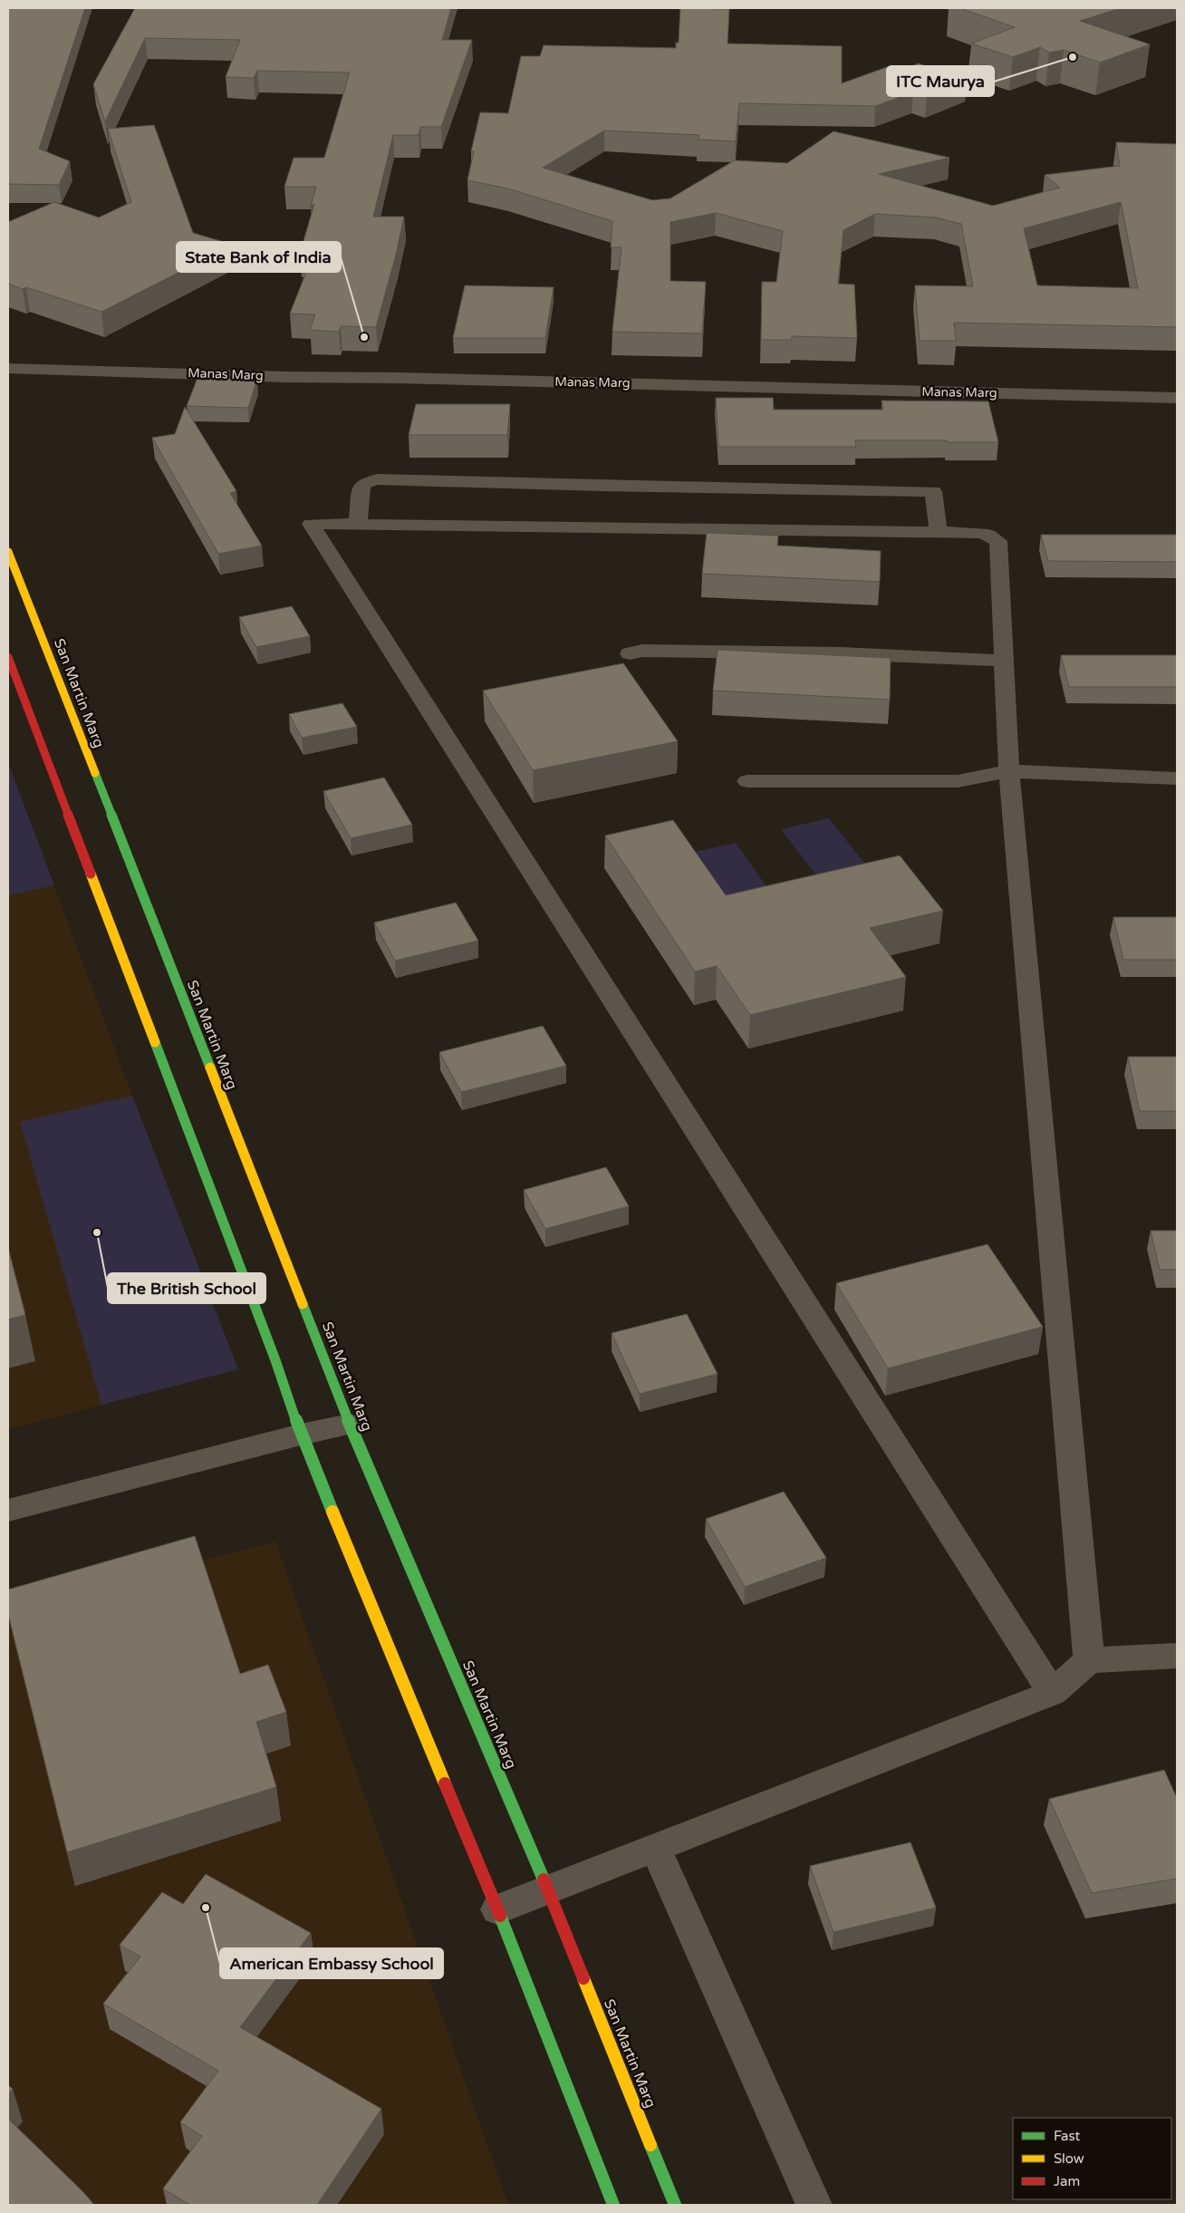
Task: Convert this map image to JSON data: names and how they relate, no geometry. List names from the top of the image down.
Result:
{
  "streets": {
    "street": ["Manas Marg", "San Martin Marg"]
  },
  "places": [
    "ITC Maurya",
    "State Bank of India",
    "The British School",
    "American Embassy School"
  ],
  "legend": ["Fast", "Slow", "Jam"]
}
